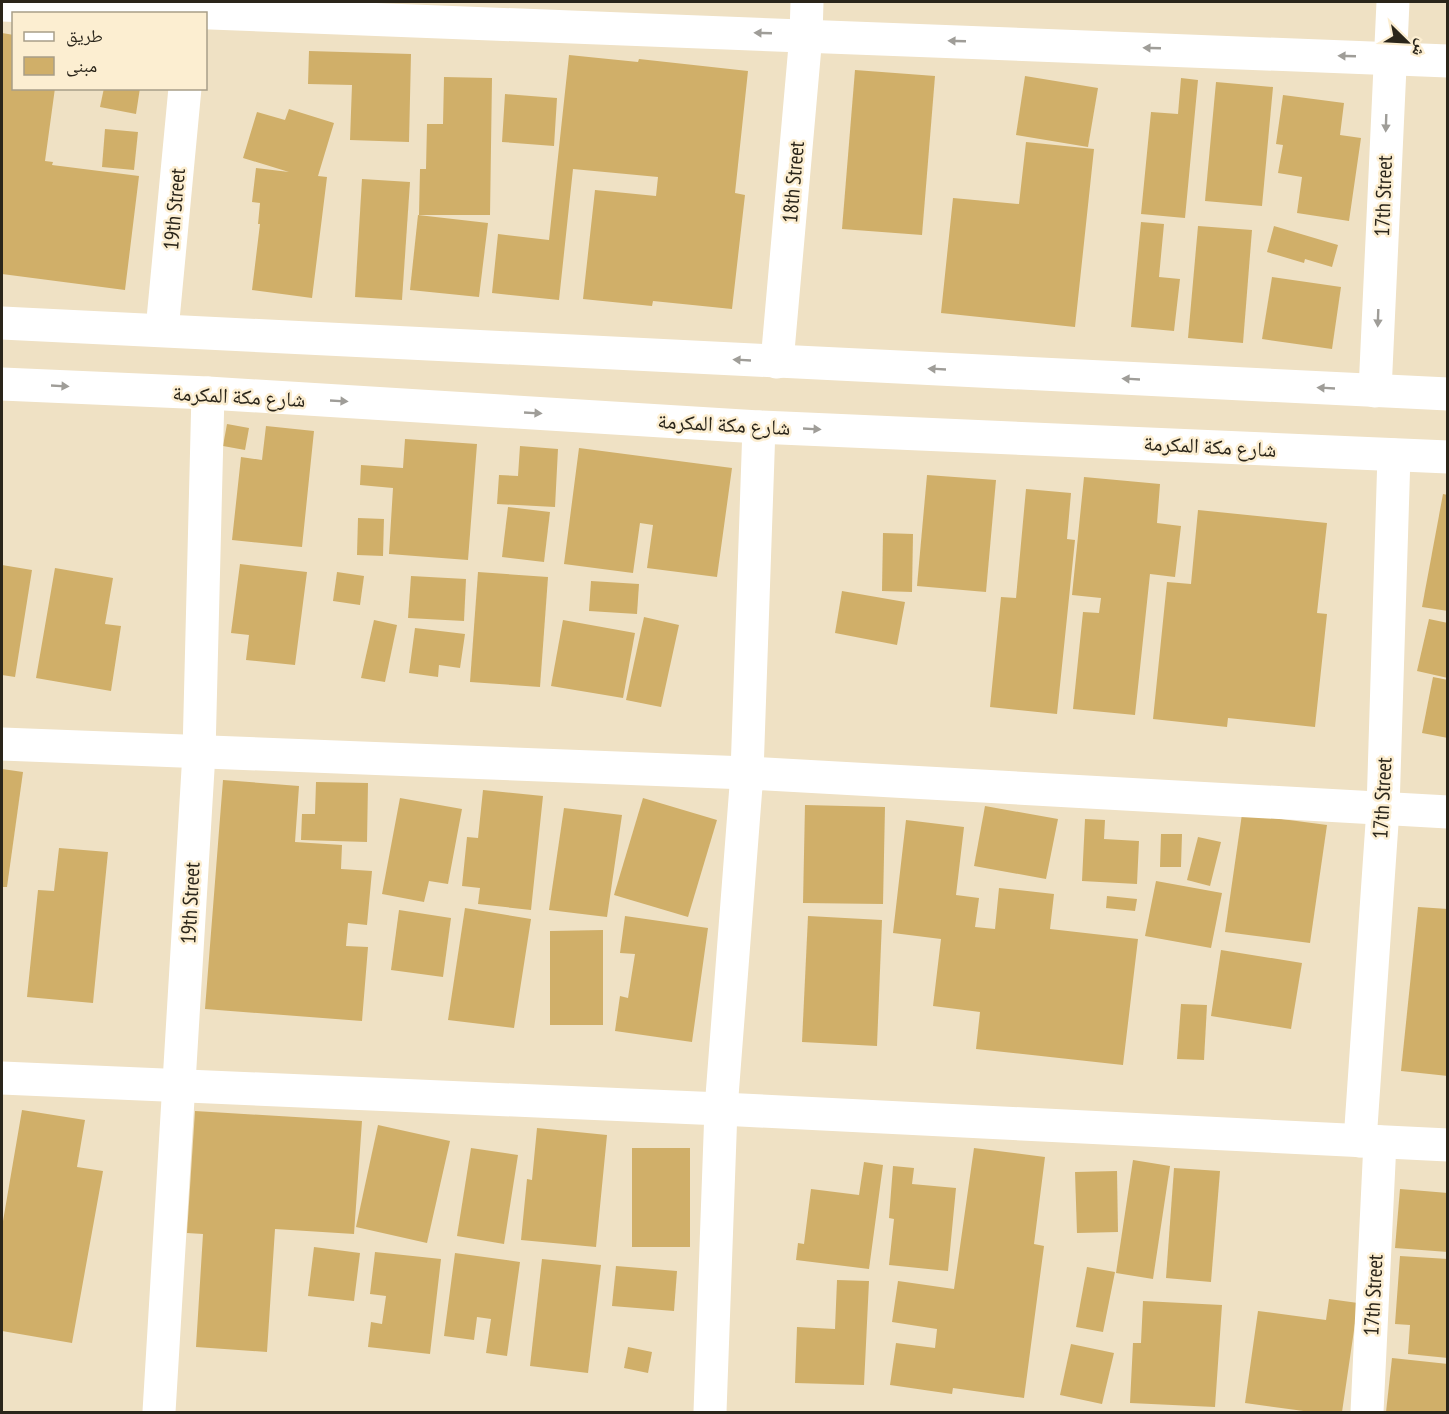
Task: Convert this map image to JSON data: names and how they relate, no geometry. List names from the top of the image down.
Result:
{
  "streets": {
    "street": [
      "18th Street",
      "17th Street",
      "19th Street",
      "شارع مكة المكرمة"
    ]
  },
  "crossings": [
    ["17th Street", "شارع مكة المكرمة"],
    ["19th Street", "شارع مكة المكرمة"]
  ],
  "legend": ["طريق", "مبنى"],
  "north": "bottom right"
}
